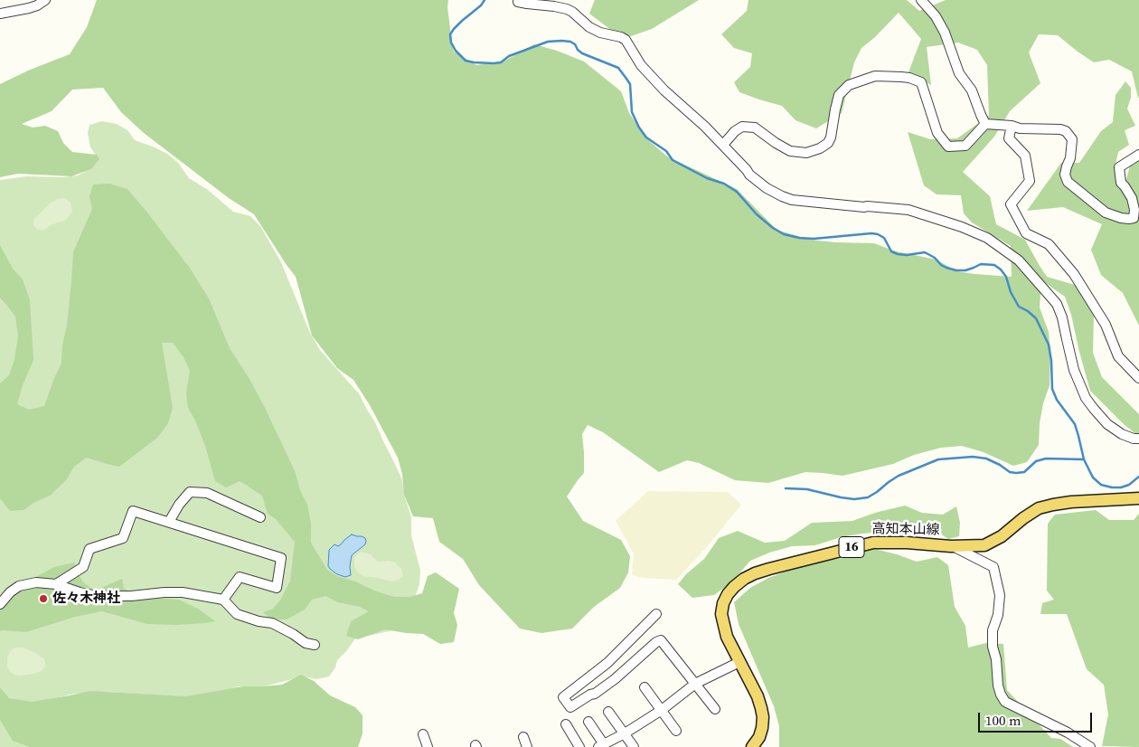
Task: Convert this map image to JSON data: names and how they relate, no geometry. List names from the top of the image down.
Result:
{
  "streets": {
    "main road": ["高知本山線", "16"]
  },
  "places": ["佐々木神社"],
  "scale_bar": "100 m"
}
